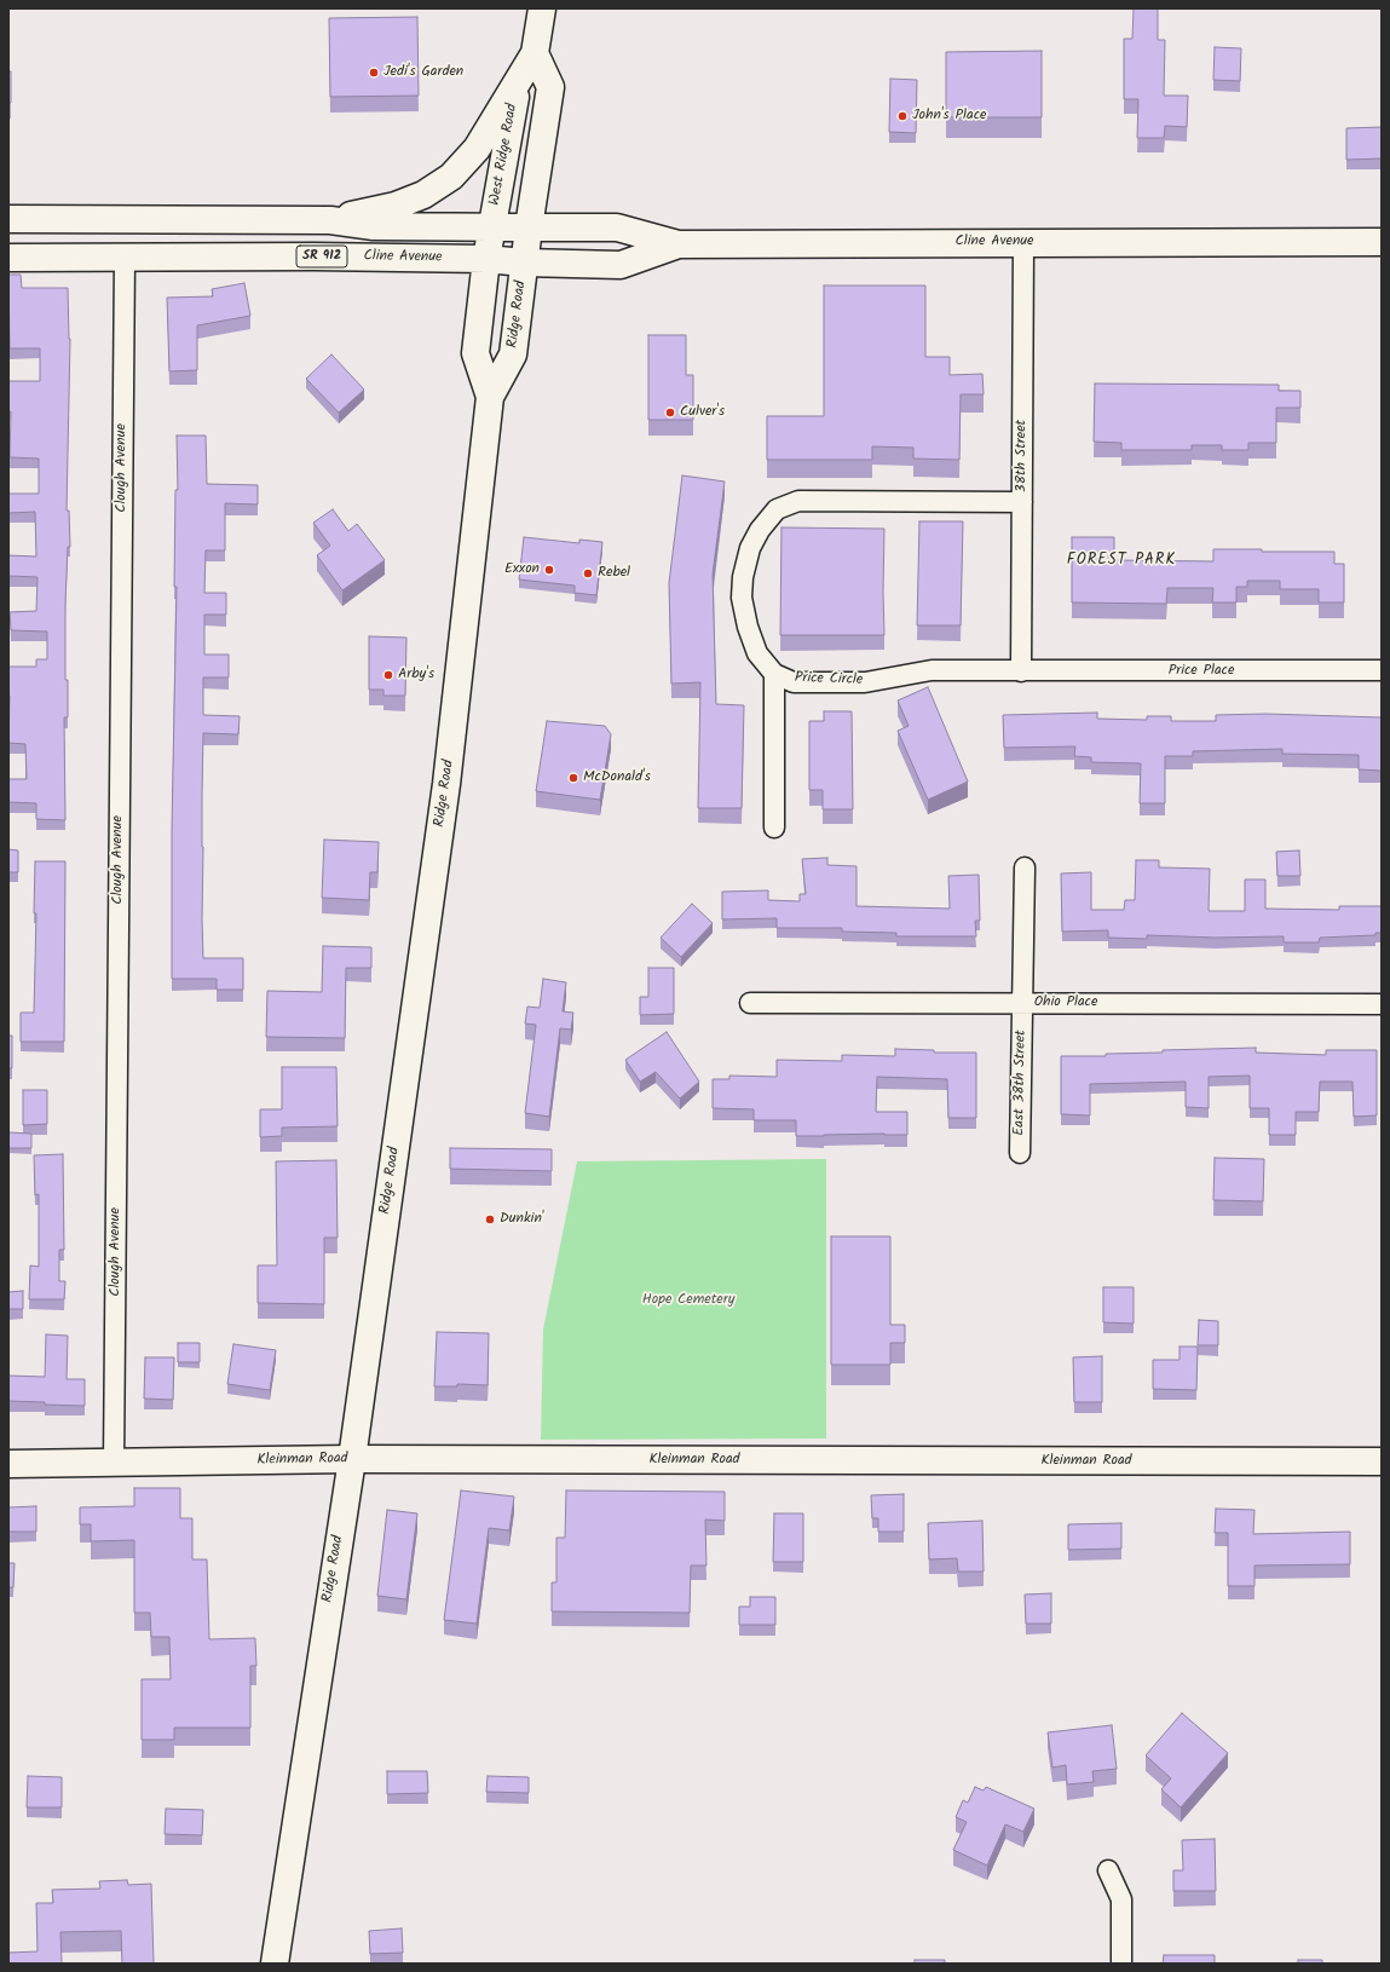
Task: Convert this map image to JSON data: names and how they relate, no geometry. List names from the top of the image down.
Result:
{
  "streets": {
    "main road": [
      "West Ridge Road",
      "Cline Avenue",
      "SR 912",
      "Ridge Road",
      "Kleinman Road"
    ],
    "street": [
      "38th Street",
      "Clough Avenue",
      "Price Place",
      "Price Circle",
      "Ohio Place",
      "East 38th Street"
    ]
  },
  "crossings": [
    ["West Ridge Road", "Cline Avenue"],
    ["West Ridge Road", "Ridge Road"],
    ["Cline Avenue", "Ridge Road"],
    ["Cline Avenue", "38th Street"],
    ["Cline Avenue", "Clough Avenue"],
    ["Ridge Road", "Kleinman Road"],
    ["38th Street", "Price Place"],
    ["38th Street", "Price Circle"],
    ["Clough Avenue", "Kleinman Road"],
    ["Price Place", "Price Circle"],
    ["Ohio Place", "East 38th Street"]
  ],
  "districts": ["FOREST PARK"],
  "parks": ["Hope Cemetery"],
  "places": [
    "Jedi's Garden",
    "John's Place",
    "Culver's",
    "Exxon",
    "Rebel",
    "Arby's",
    "McDonald's",
    "Dunkin'"
  ]
}
